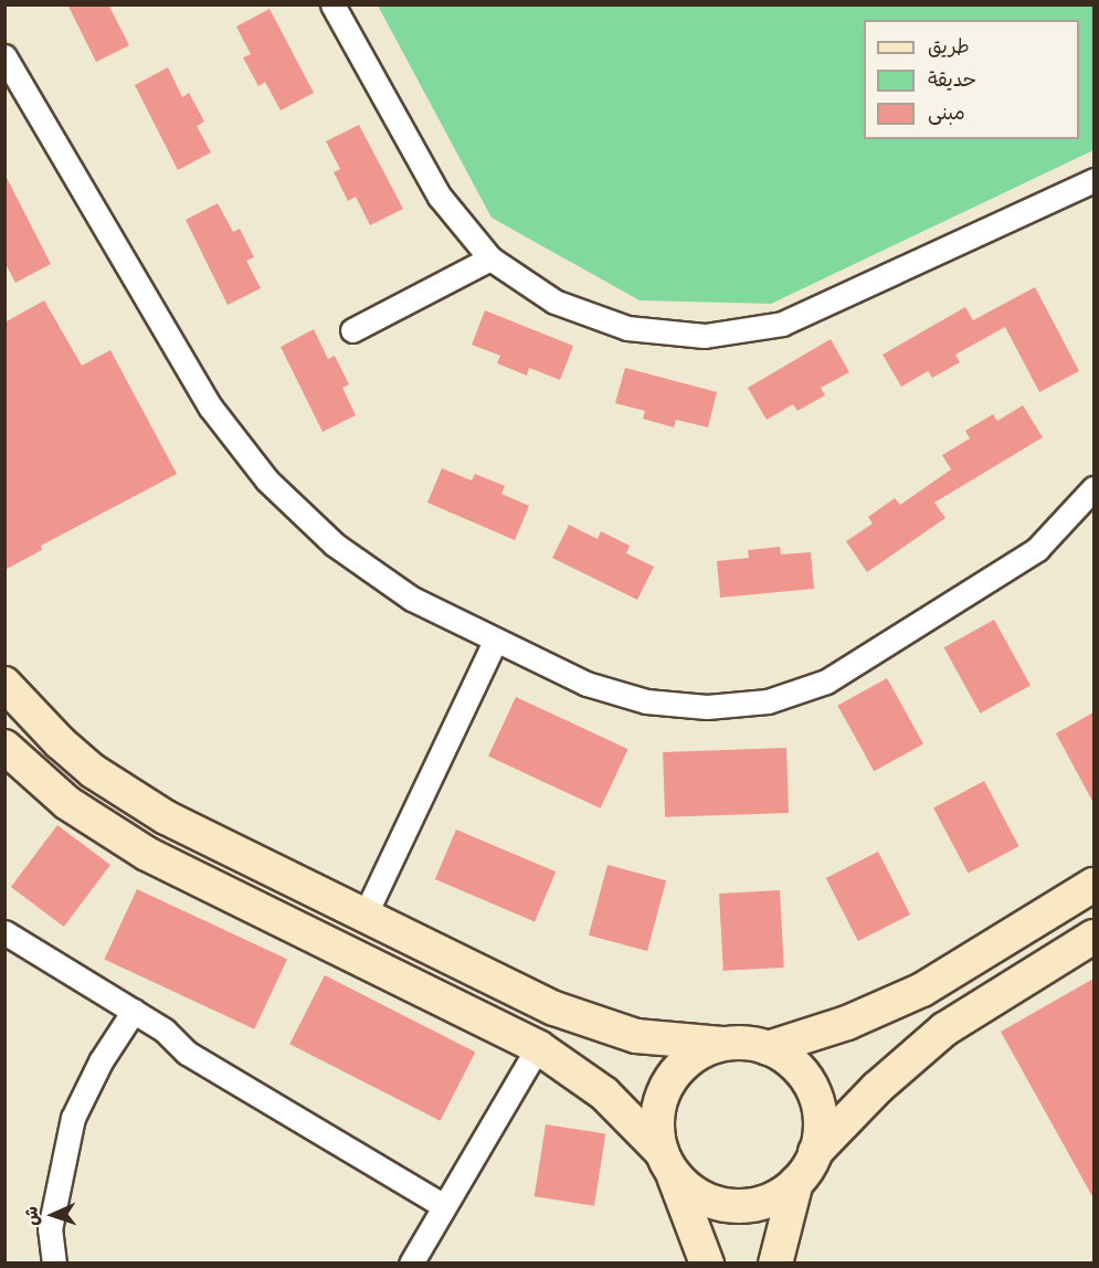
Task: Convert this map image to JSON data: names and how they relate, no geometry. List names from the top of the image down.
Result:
{
  "legend": ["طريق", "حديقة", "مبنى"],
  "north": "left"
}
